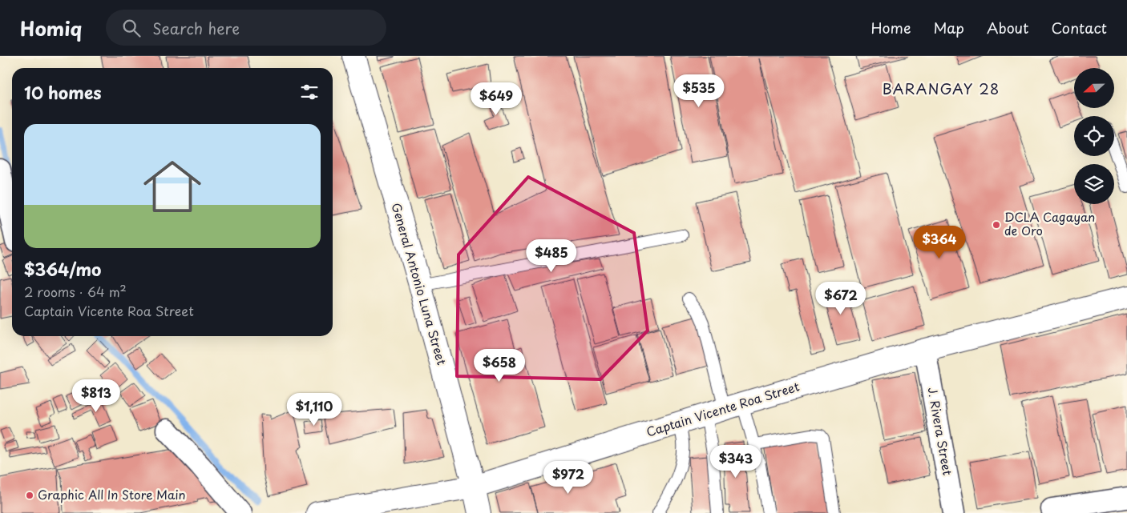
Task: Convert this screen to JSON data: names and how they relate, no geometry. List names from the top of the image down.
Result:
{
  "streets": {
    "street": ["General Antonio Luna Street", "Captain Vicente Roa Street", "J. Rivera Street"]
  },
  "crossings": [
    ["General Antonio Luna Street", "Captain Vicente Roa Street"],
    ["Captain Vicente Roa Street", "J. Rivera Street"]
  ],
  "districts": ["BARANGAY 28"],
  "places": ["DCLA Cagayan de Oro", "Graphic All In Store Main"],
  "north": "left",
  "page": {
    "header": "Homiq",
    "search": "Search here",
    "nav": [
      "Home",
      "Map",
      "About",
      "Contact"
    ],
    "heading": "10 homes",
    "price": [
      "$535",
      "$649",
      "$364",
      "$485",
      "$672",
      "$658",
      "$813",
      "$1,110",
      "$343",
      "$972"
    ],
    "list": [
      {
        "name": "$364/mo",
        "note": "2 rooms · 64 m² · Captain Vicente Roa Street"
      }
    ]
  }
}
